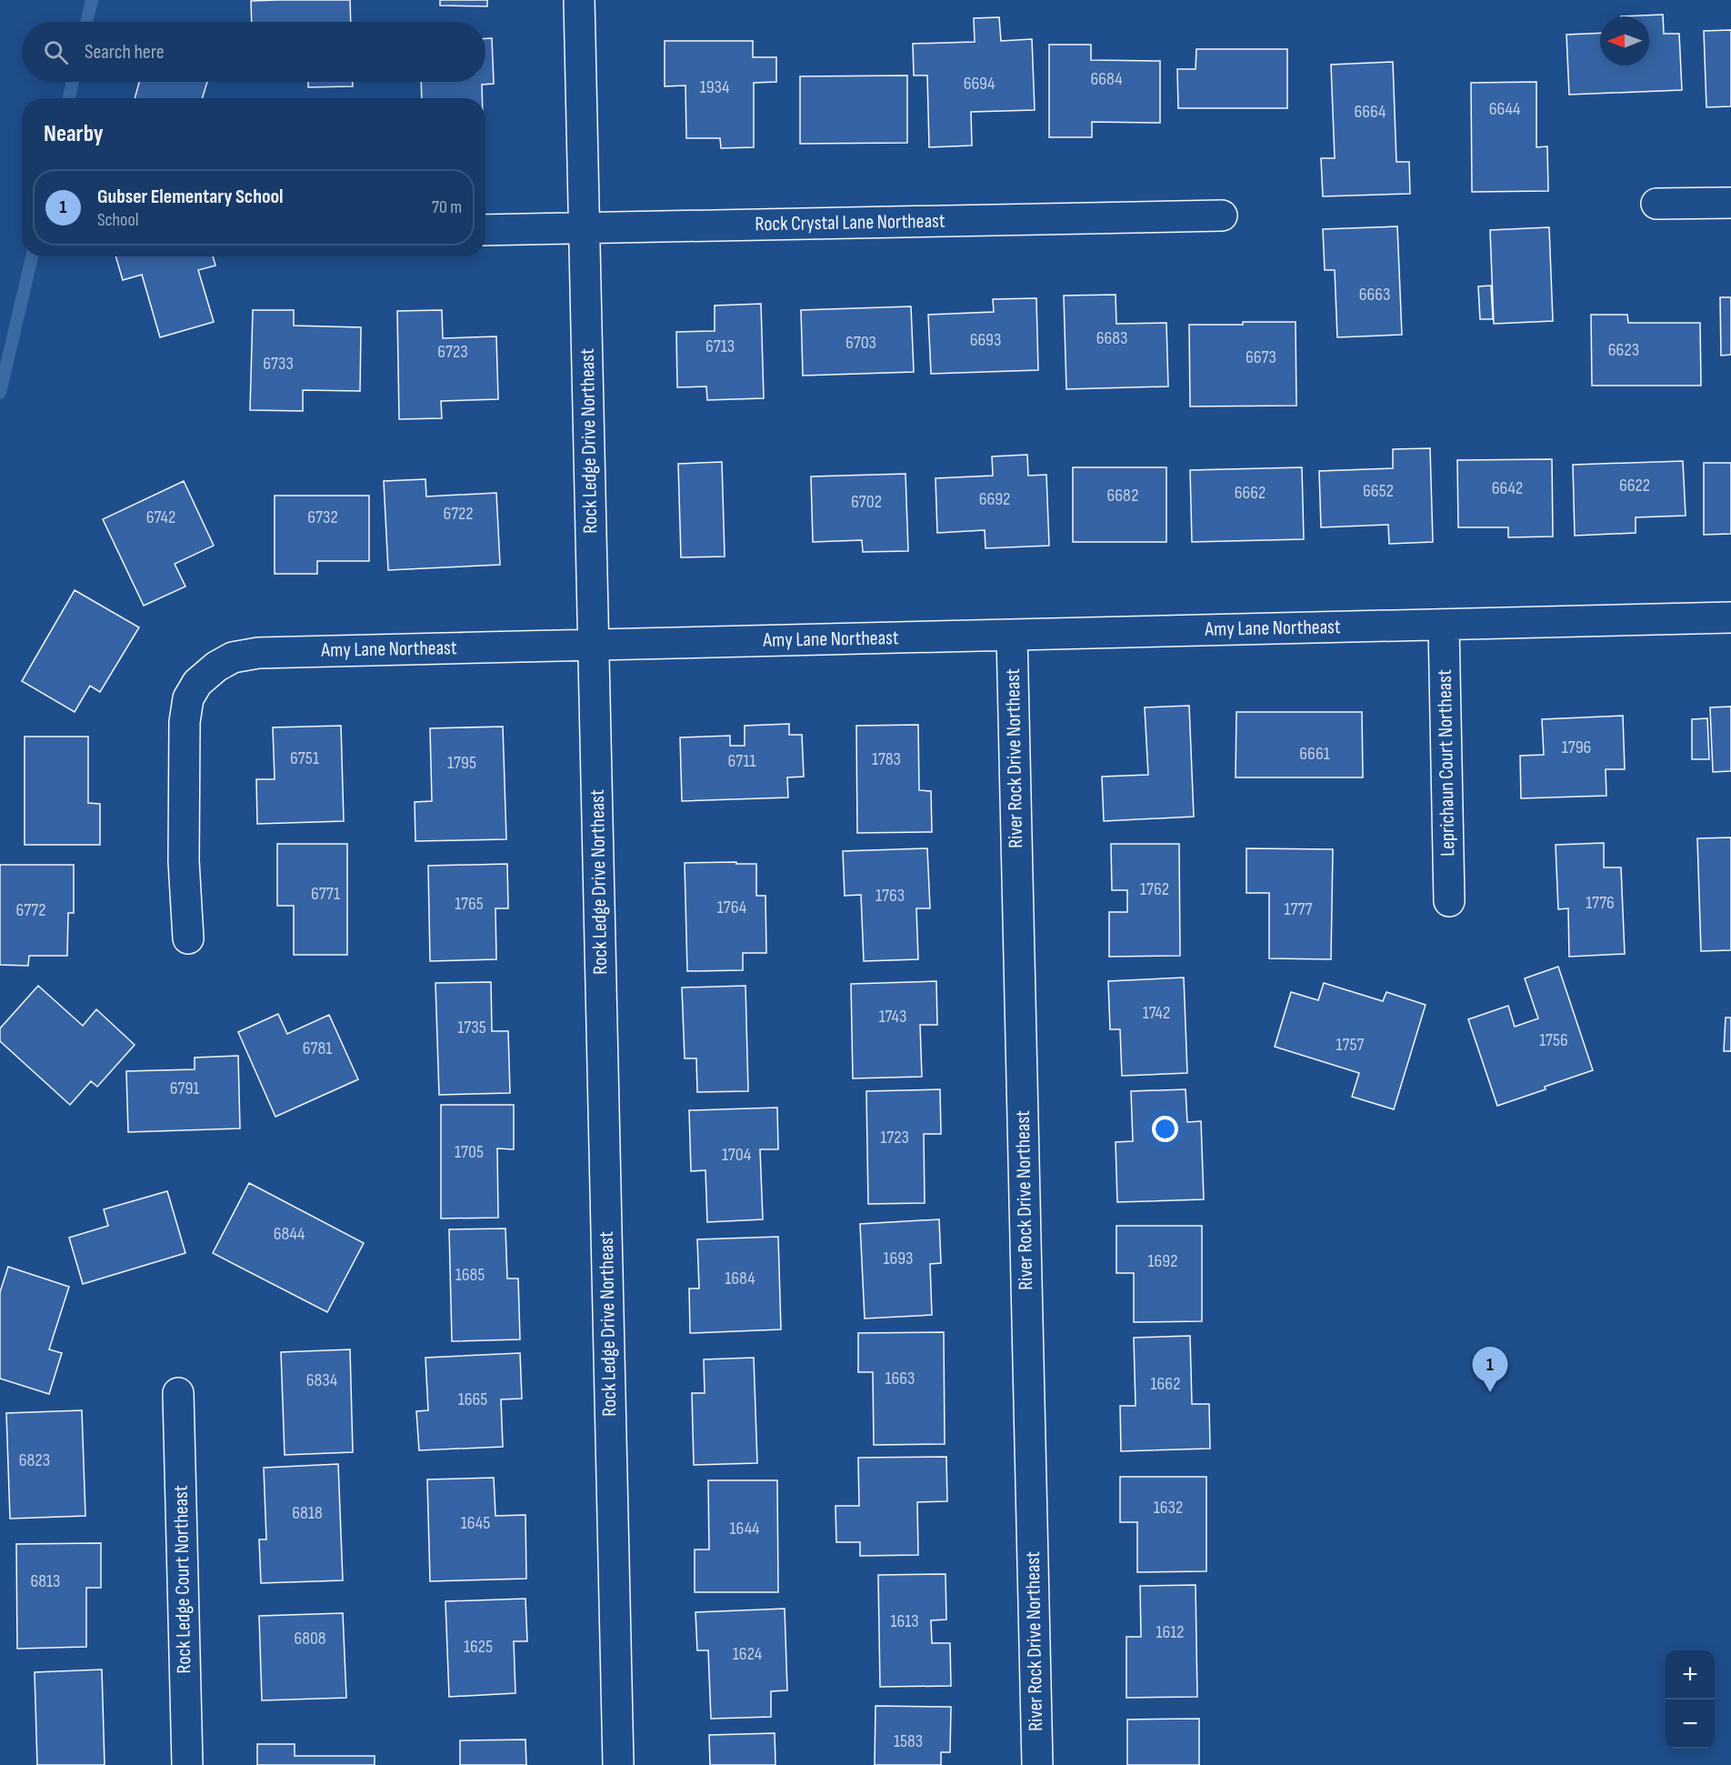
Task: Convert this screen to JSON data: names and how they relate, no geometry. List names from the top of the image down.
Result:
{
  "streets": {
    "street": [
      "Rock Crystal Lane Northeast",
      "Rock Ledge Drive Northeast",
      "Amy Lane Northeast",
      "River Rock Drive Northeast",
      "Leprichaun Court Northeast",
      "Rock Ledge Court Northeast"
    ]
  },
  "crossings": [
    ["Rock Crystal Lane Northeast", "Rock Ledge Drive Northeast"],
    ["Rock Ledge Drive Northeast", "Amy Lane Northeast"],
    ["Amy Lane Northeast", "River Rock Drive Northeast"],
    ["Amy Lane Northeast", "Leprichaun Court Northeast"]
  ],
  "house_numbers": [
    "6684",
    "6694",
    "1934",
    "6644",
    "6664",
    "6663",
    "6683",
    "6693",
    "6703",
    "6713",
    "6623",
    "6723",
    "6673",
    "6733",
    "6622",
    "6642",
    "6652",
    "6662",
    "6682",
    "6692",
    "6702",
    "6722",
    "6742",
    "6732",
    "1796",
    "6661",
    "6751",
    "1783",
    "6711",
    "1795",
    "1762",
    "6771",
    "1763",
    "1776",
    "1765",
    "1764",
    "1777",
    "6772",
    "1742",
    "1743",
    "1735",
    "1756",
    "1757",
    "6781",
    "6791",
    "1723",
    "1705",
    "1704",
    "6844",
    "1693",
    "1692",
    "1685",
    "1684",
    "1663",
    "6834",
    "1662",
    "1665",
    "6823",
    "1632",
    "6818",
    "1645",
    "1644",
    "6813",
    "1613",
    "1612",
    "6808",
    "1625",
    "1624",
    "1583"
  ],
  "north": "left",
  "page": {
    "search": "Search here",
    "heading": "Nearby",
    "list": [
      {
        "mark": "1",
        "name": "Gubser Elementary School",
        "note": "School",
        "value": "70 m"
      }
    ],
    "pins": "1",
    "map_buttons": ["+", "−"]
  }
}
